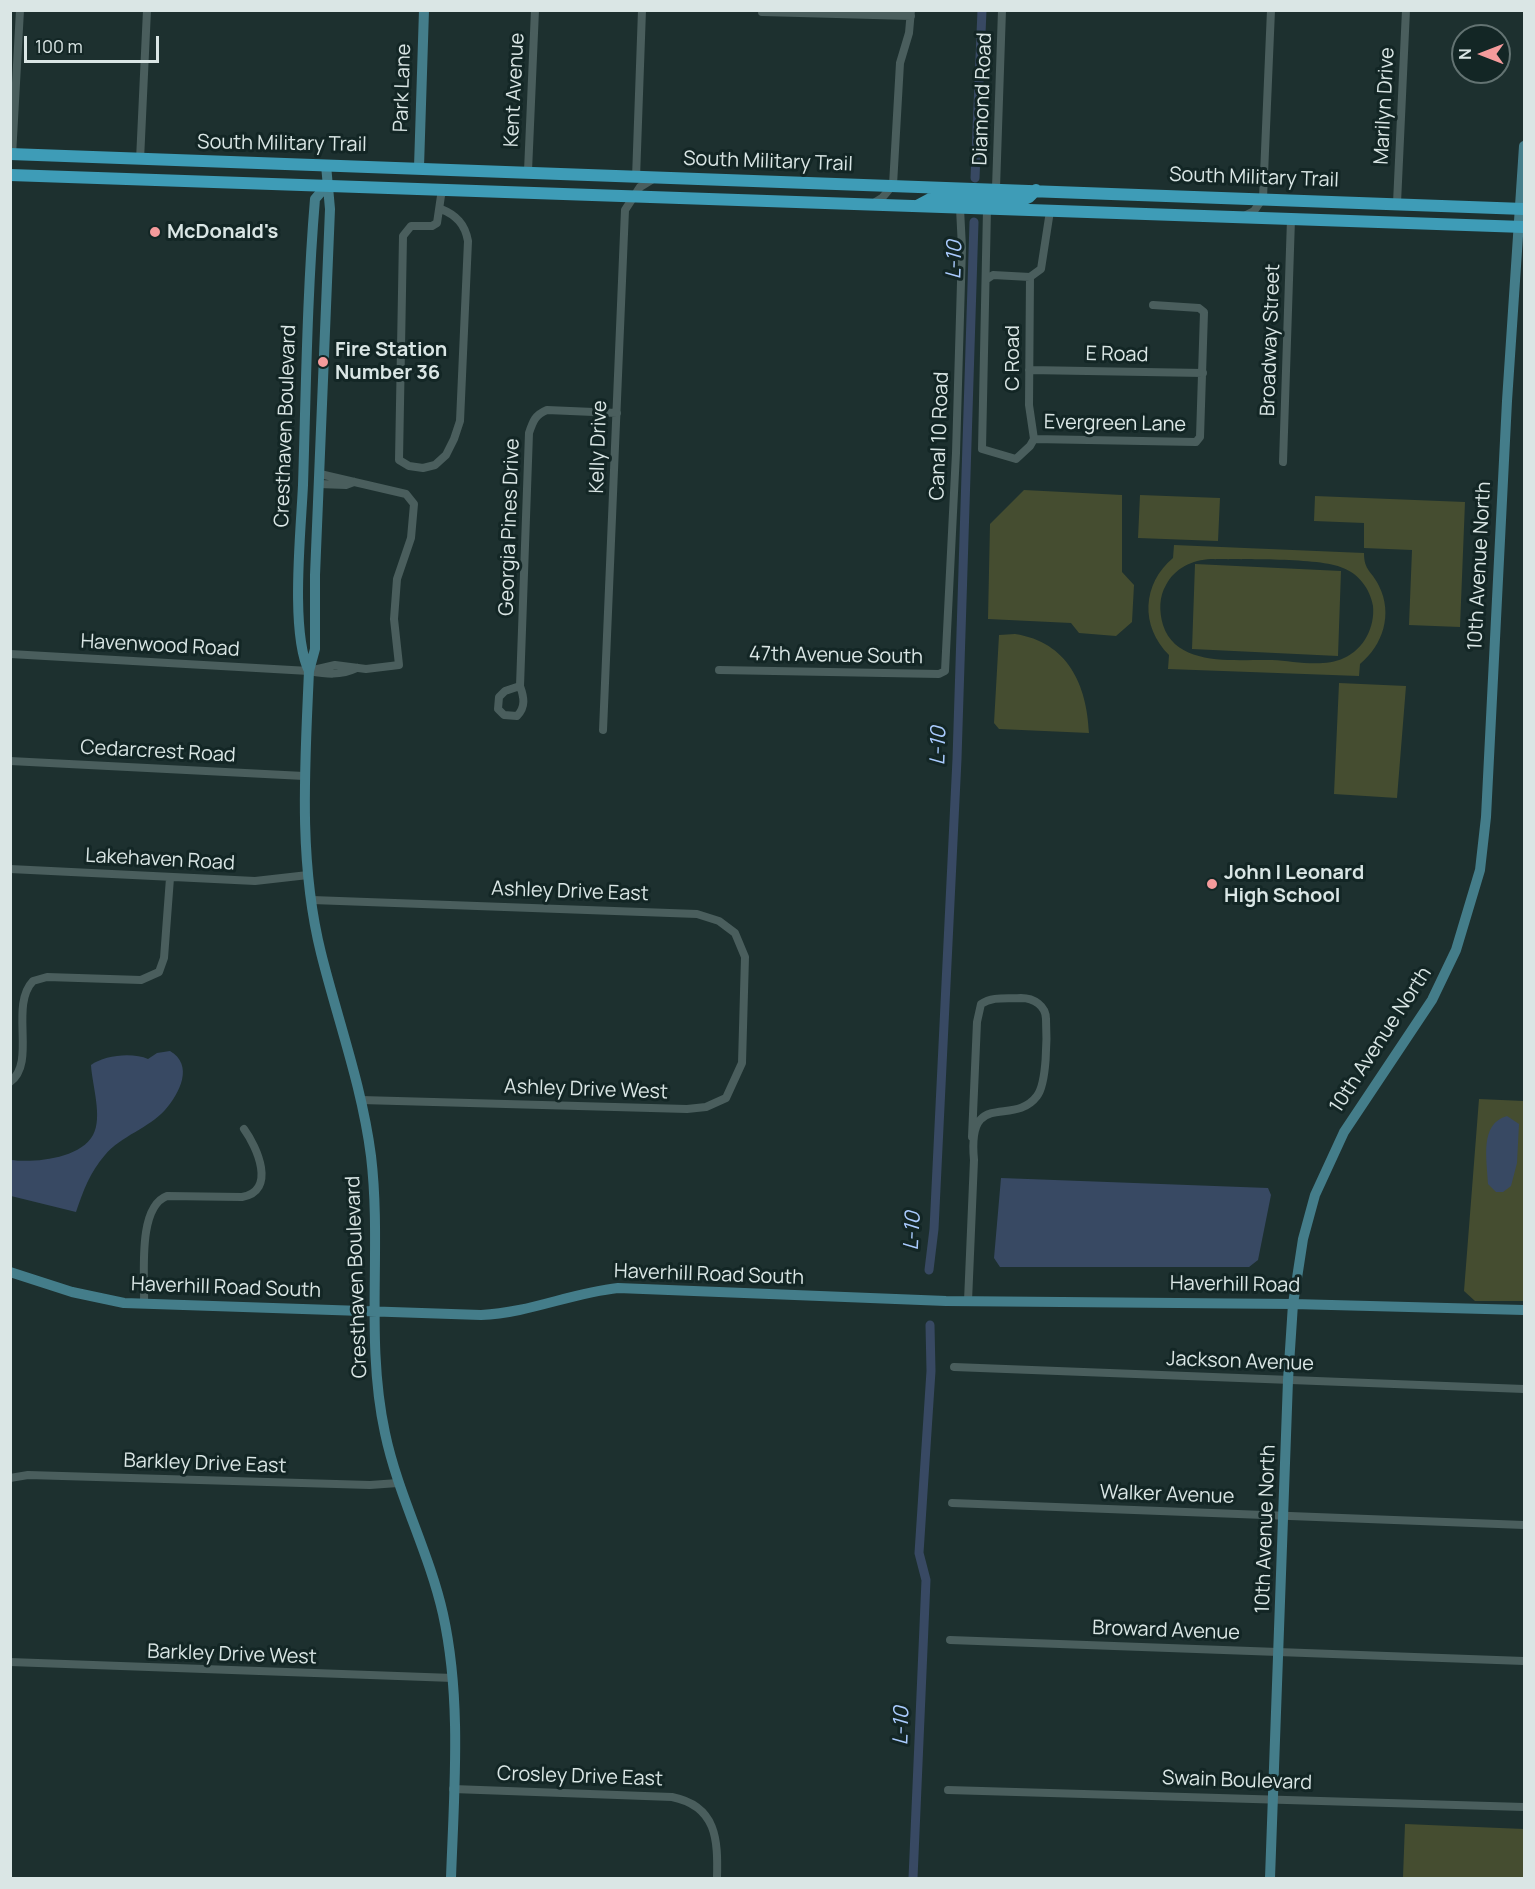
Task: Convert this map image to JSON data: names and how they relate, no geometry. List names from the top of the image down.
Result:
{
  "streets": {
    "main road": ["South Military Trail"],
    "street": [
      "Park Lane",
      "Kent Avenue",
      "Diamond Road",
      "Marilyn Drive",
      "Broadway Street",
      "E Road",
      "C Road",
      "Evergreen Lane",
      "Cresthaven Boulevard",
      "Canal 10 Road",
      "Kelly Drive",
      "Georgia Pines Drive",
      "10th Avenue North",
      "Havenwood Road",
      "47th Avenue South",
      "Cedarcrest Road",
      "Lakehaven Road",
      "Ashley Drive East",
      "Ashley Drive West",
      "Haverhill Road South",
      "Haverhill Road",
      "Jackson Avenue",
      "Barkley Drive East",
      "Walker Avenue",
      "Broward Avenue",
      "Barkley Drive West",
      "Crosley Drive East",
      "Swain Boulevard"
    ]
  },
  "crossings": [
    ["Park Lane", "South Military Trail"],
    ["Kent Avenue", "South Military Trail"],
    ["Diamond Road", "South Military Trail"],
    ["Marilyn Drive", "South Military Trail"],
    ["South Military Trail", "Broadway Street"],
    ["South Military Trail", "Cresthaven Boulevard"],
    ["South Military Trail", "Canal 10 Road"],
    ["South Military Trail", "Kelly Drive"],
    ["South Military Trail", "10th Avenue North"],
    ["E Road", "C Road"],
    ["E Road", "Evergreen Lane"],
    ["C Road", "Evergreen Lane"],
    ["Cresthaven Boulevard", "Havenwood Road"],
    ["Cresthaven Boulevard", "Cedarcrest Road"],
    ["Cresthaven Boulevard", "Lakehaven Road"],
    ["Cresthaven Boulevard", "Ashley Drive East"],
    ["Cresthaven Boulevard", "Ashley Drive West"],
    ["Cresthaven Boulevard", "Haverhill Road South"],
    ["Cresthaven Boulevard", "Barkley Drive East"],
    ["Cresthaven Boulevard", "Barkley Drive West"],
    ["Cresthaven Boulevard", "Crosley Drive East"],
    ["Canal 10 Road", "47th Avenue South"],
    ["Kelly Drive", "Georgia Pines Drive"],
    ["10th Avenue North", "Haverhill Road"],
    ["10th Avenue North", "Jackson Avenue"],
    ["10th Avenue North", "Walker Avenue"],
    ["10th Avenue North", "Broward Avenue"],
    ["10th Avenue North", "Swain Boulevard"],
    ["Ashley Drive East", "Ashley Drive West"],
    ["Haverhill Road South", "Haverhill Road"]
  ],
  "water": ["L-10"],
  "places": ["McDonald's", "Fire Station Number 36", "John I Leonard High School"],
  "scale_bar": "100 m",
  "north": "left"
}
